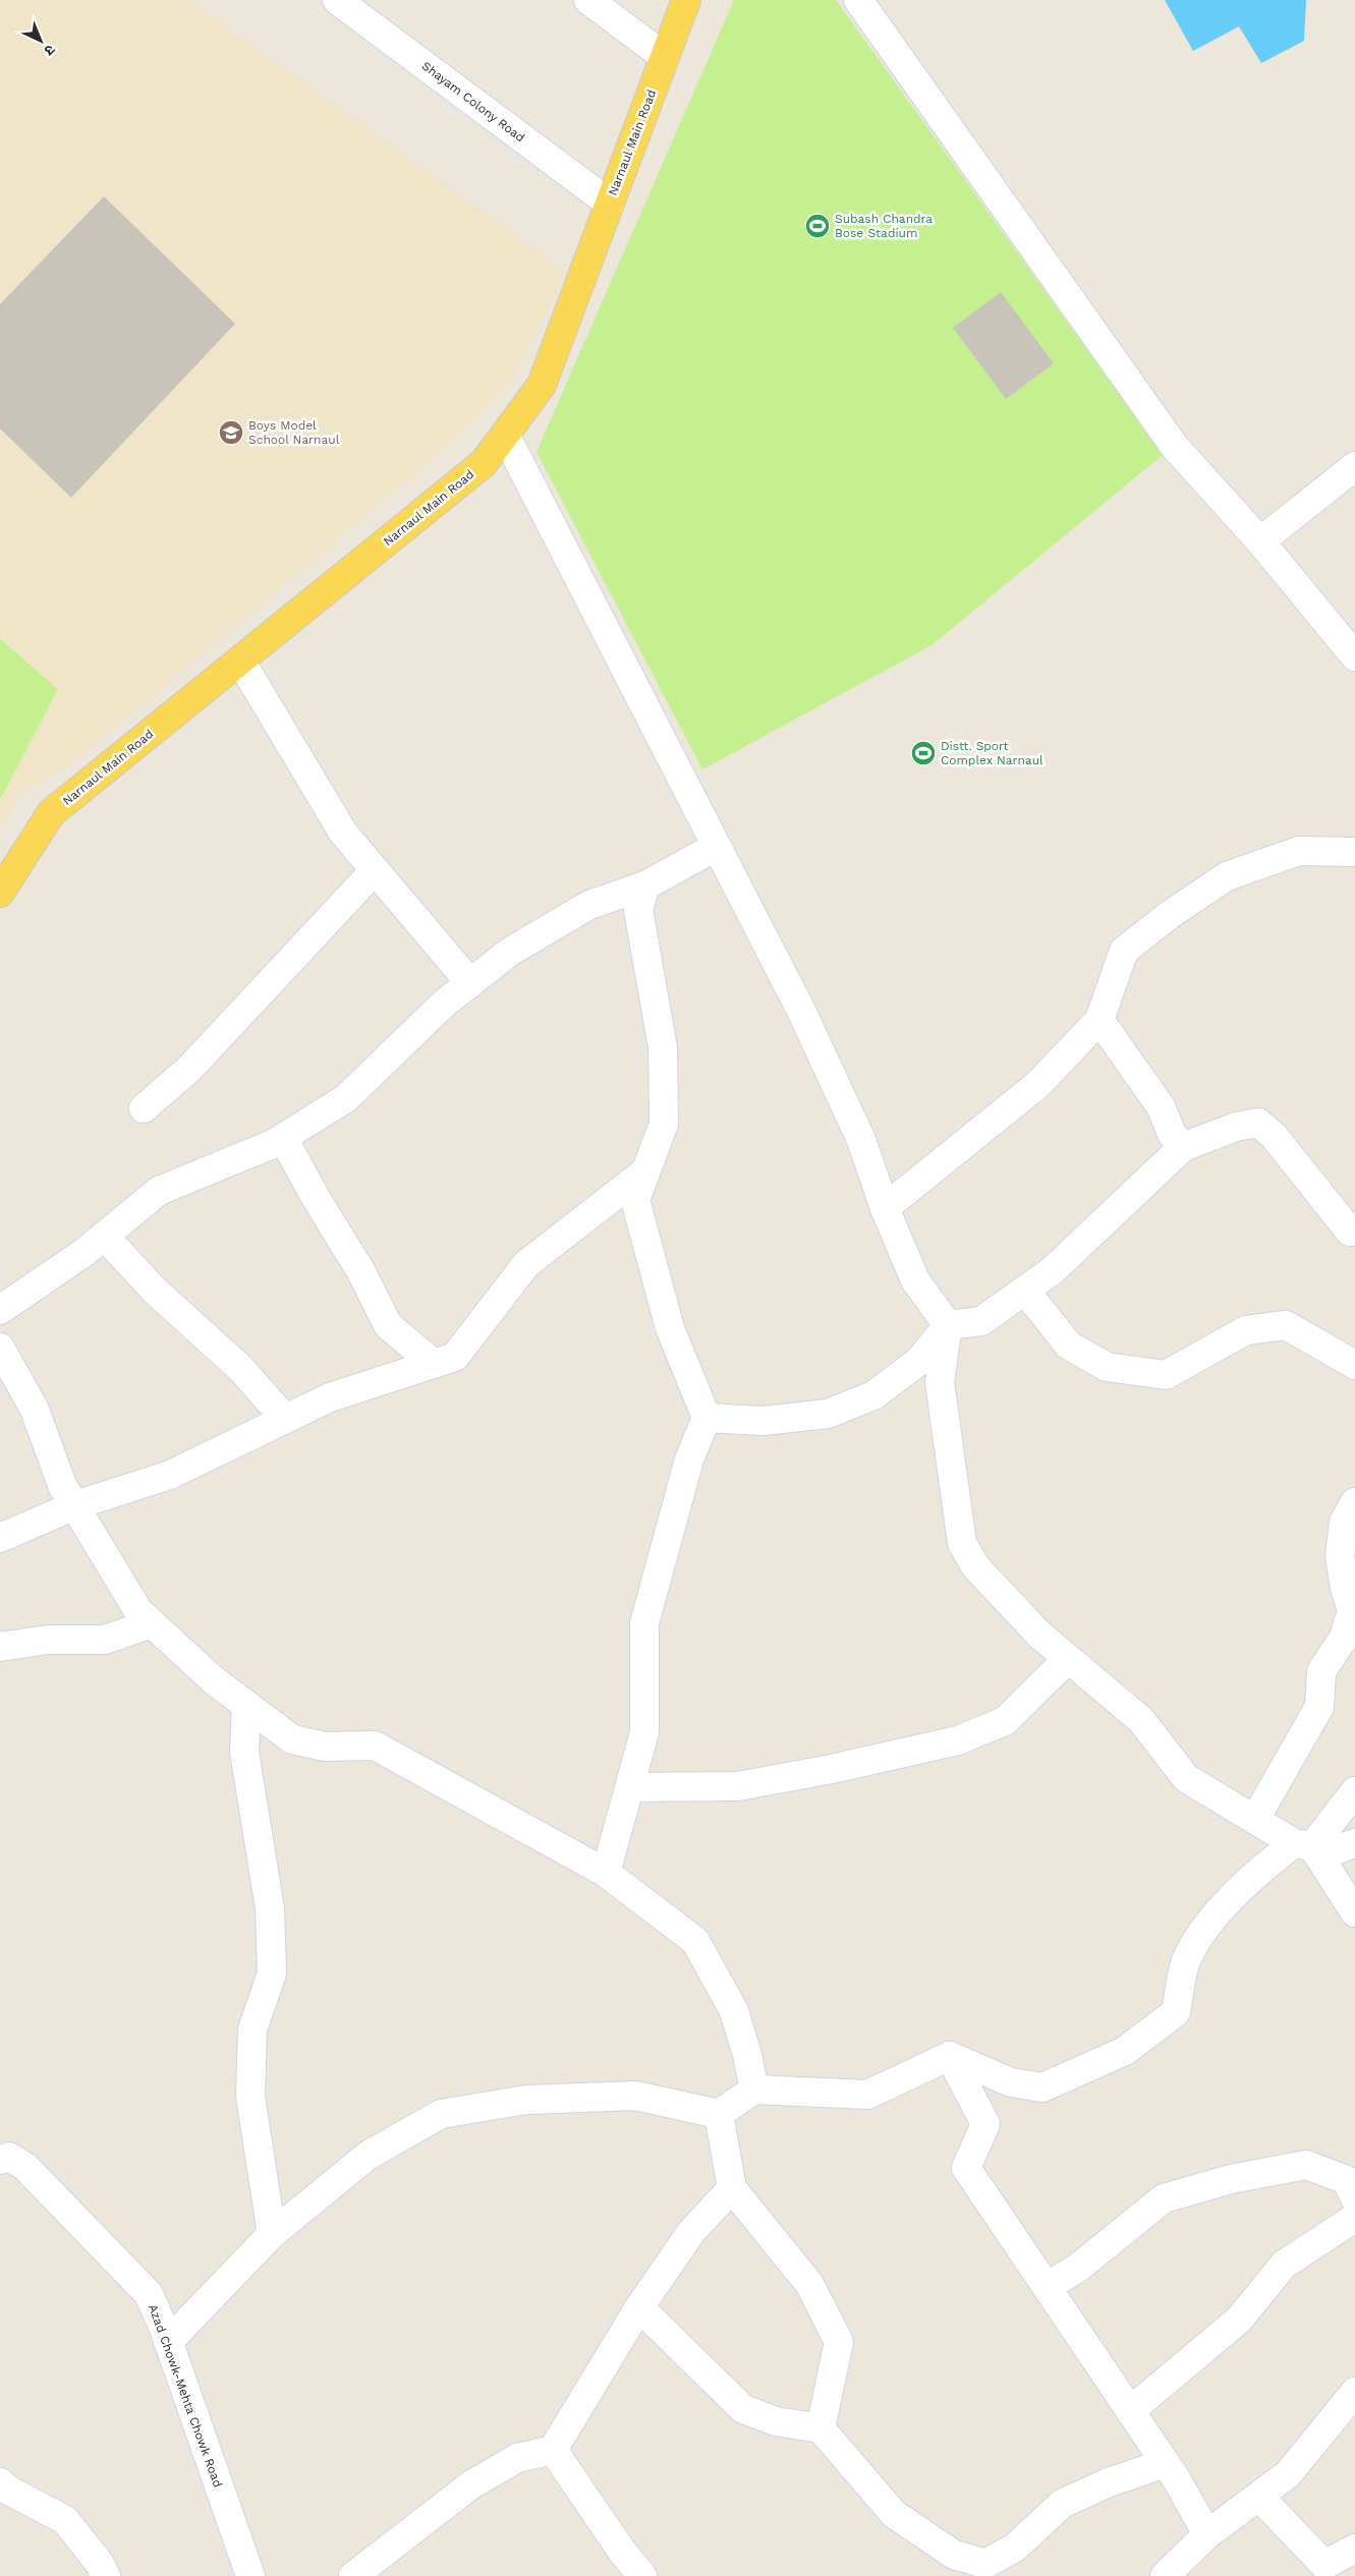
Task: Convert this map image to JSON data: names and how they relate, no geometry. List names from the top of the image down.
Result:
{
  "streets": {
    "main road": ["Narnaul Main Road"],
    "street": ["Shayam Colony Road", "Azad Chowk-Mehta Chowk Road"]
  },
  "crossings": [
    ["Shayam Colony Road", "Narnaul Main Road"]
  ],
  "places": {
    "sports": ["Subash Chandra Bose Stadium", "Distt. Sport Complex Narnaul"],
    "school or university": ["Boys Model School Narnaul"]
  },
  "north": "bottom right"
}
